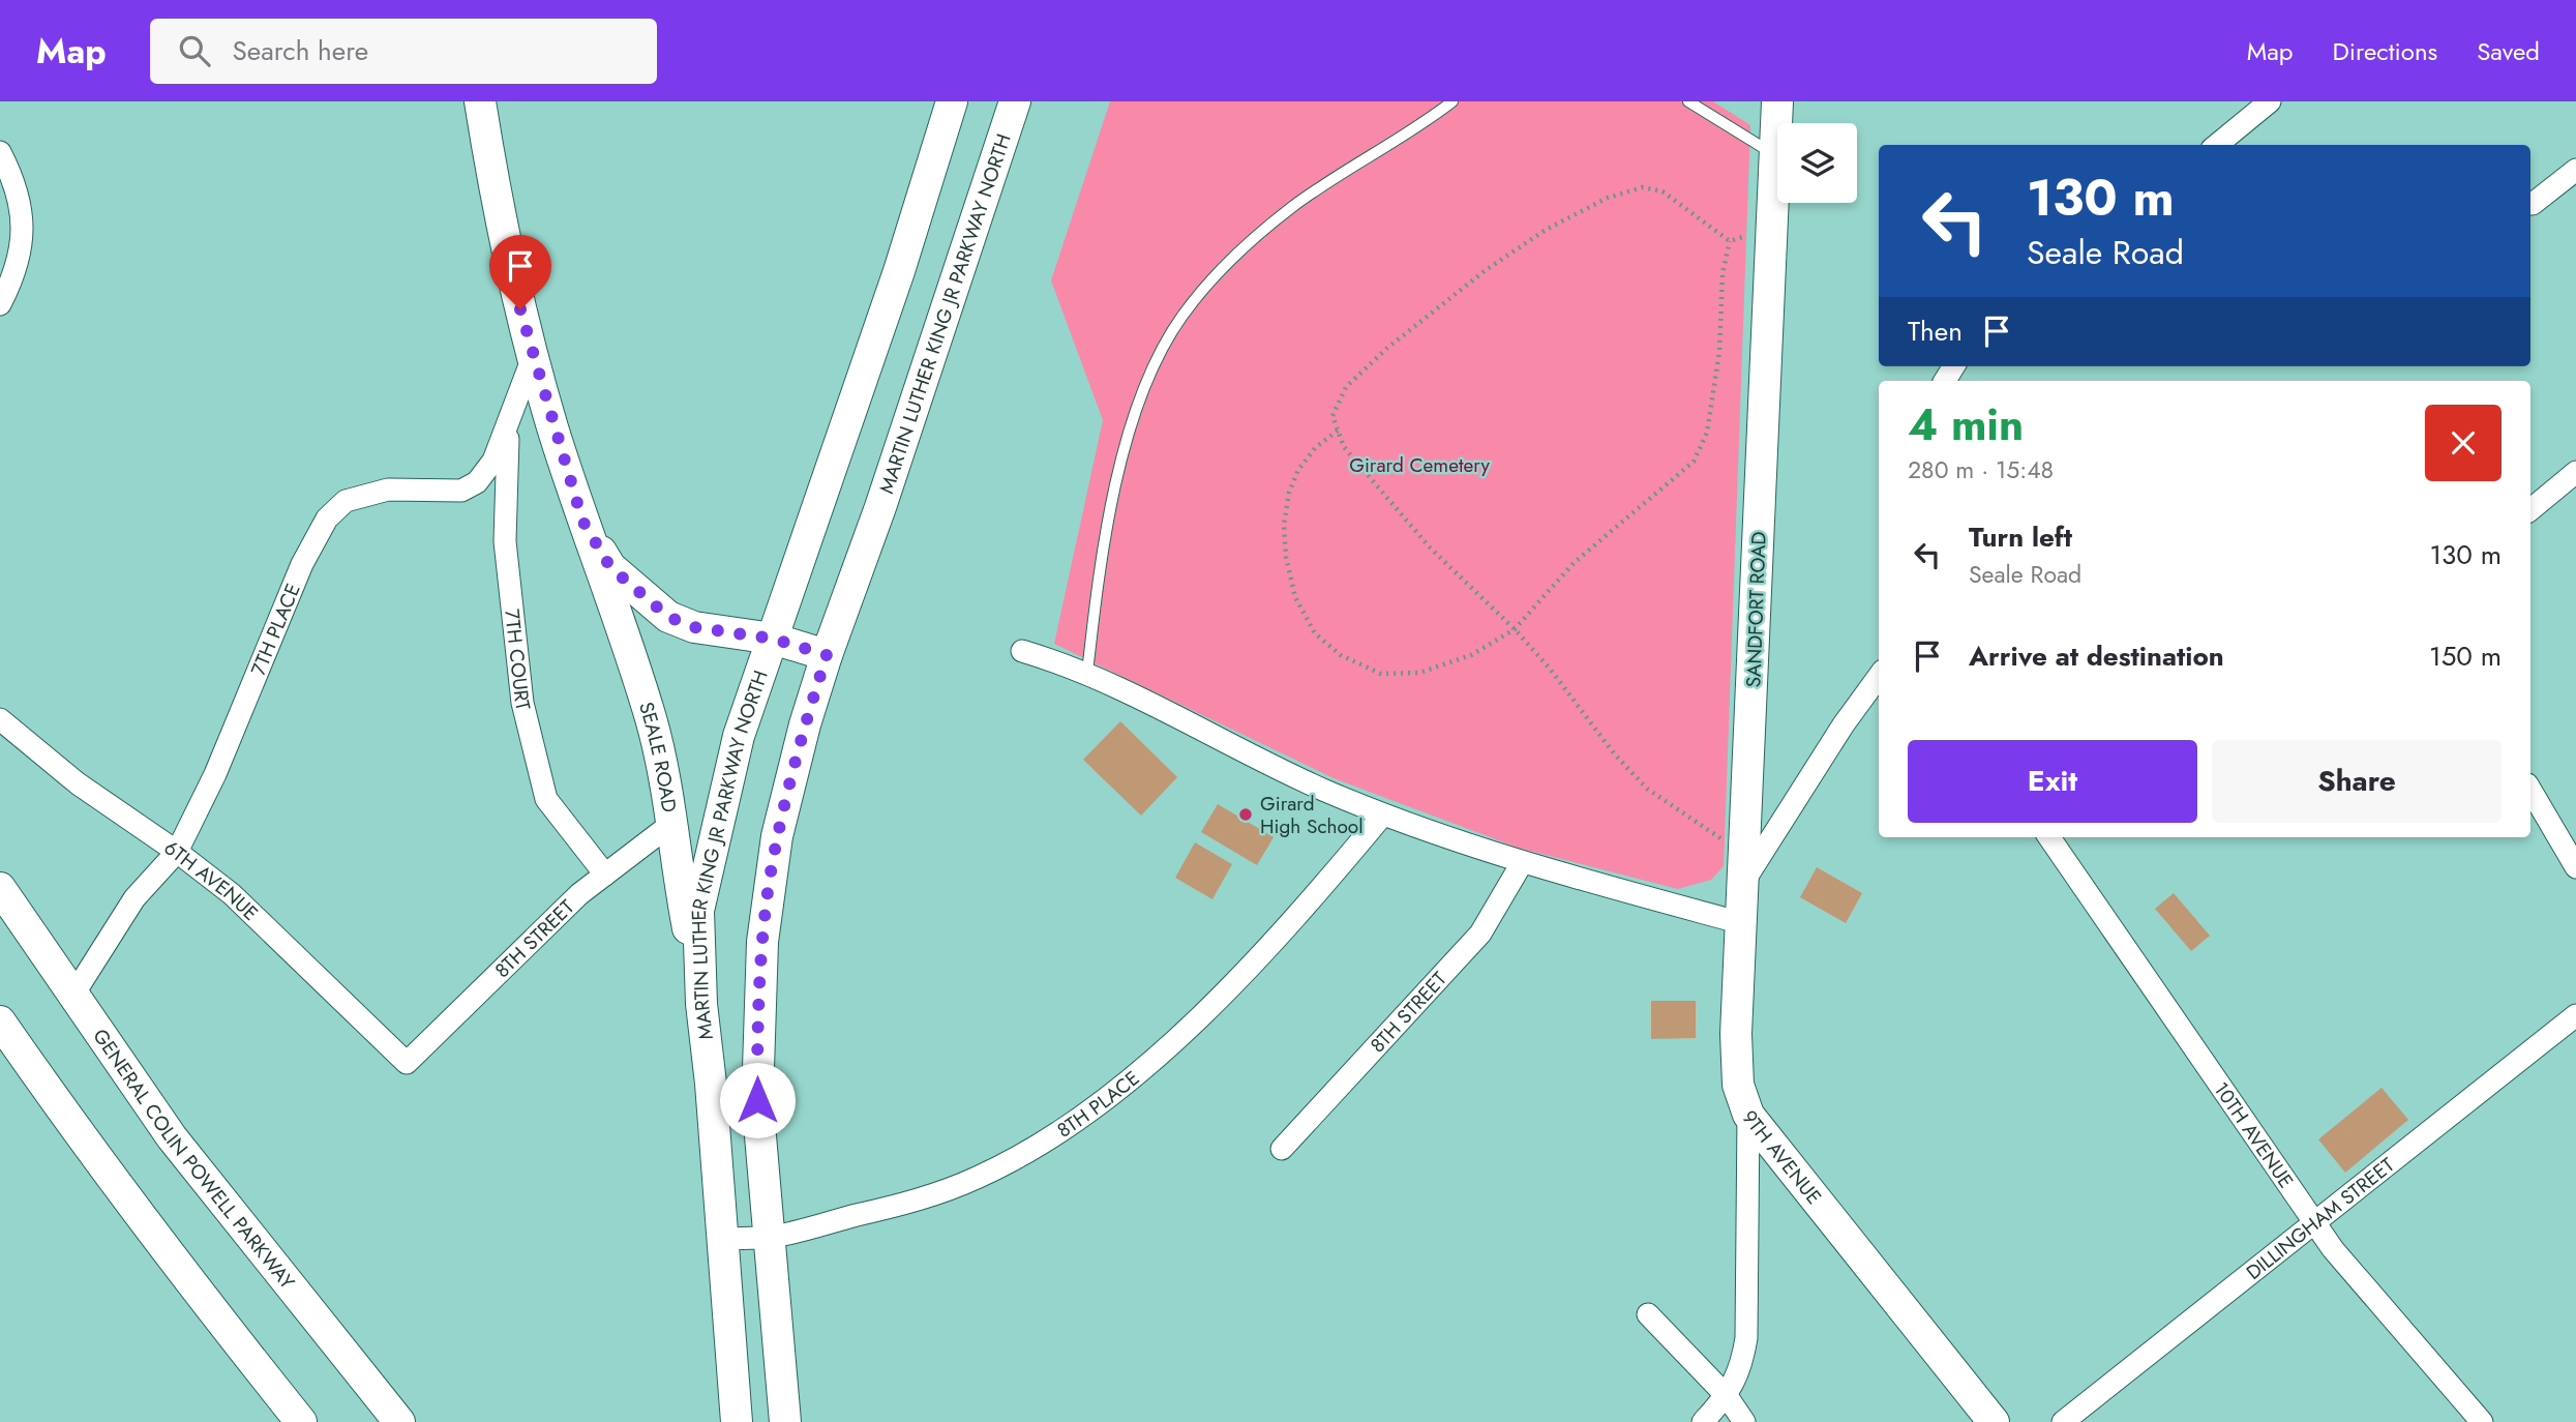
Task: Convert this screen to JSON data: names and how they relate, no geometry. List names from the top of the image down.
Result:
{
  "streets": {
    "main road": [
      "MARTIN LUTHER KING JR PARKWAY NORTH",
      "SANDFORT ROAD",
      "SEALE ROAD",
      "GENERAL COLIN POWELL PARKWAY",
      "9TH AVENUE"
    ],
    "street": [
      "7TH PLACE",
      "7TH COURT",
      "6TH AVENUE",
      "8TH STREET",
      "8TH PLACE",
      "10TH AVENUE",
      "DILLINGHAM STREET"
    ]
  },
  "crossings": [
    ["MARTIN LUTHER KING JR PARKWAY NORTH", "SEALE ROAD"],
    ["MARTIN LUTHER KING JR PARKWAY NORTH", "8TH PLACE"],
    ["SANDFORT ROAD", "9TH AVENUE"],
    ["7TH PLACE", "7TH COURT"],
    ["7TH PLACE", "SEALE ROAD"],
    ["7TH PLACE", "6TH AVENUE"],
    ["7TH PLACE", "GENERAL COLIN POWELL PARKWAY"],
    ["7TH COURT", "8TH STREET"],
    ["SEALE ROAD", "8TH STREET"],
    ["6TH AVENUE", "8TH STREET"],
    ["10TH AVENUE", "DILLINGHAM STREET"]
  ],
  "parks": ["Girard Cemetery"],
  "places": ["Girard High School"],
  "page": {
    "header": "Map",
    "search": "Search here",
    "nav": ["Map", "Directions", "Saved"],
    "turn": ["130 m", "Seale Road"],
    "then": "Then",
    "heading": ["4 min", "280 m · 15:48"],
    "list": [
      {
        "name": "Turn left",
        "note": "Seale Road",
        "value": "130 m"
      },
      {
        "name": "Arrive at destination",
        "value": "150 m"
      }
    ],
    "buttons": ["Exit", "Share"]
  }
}
